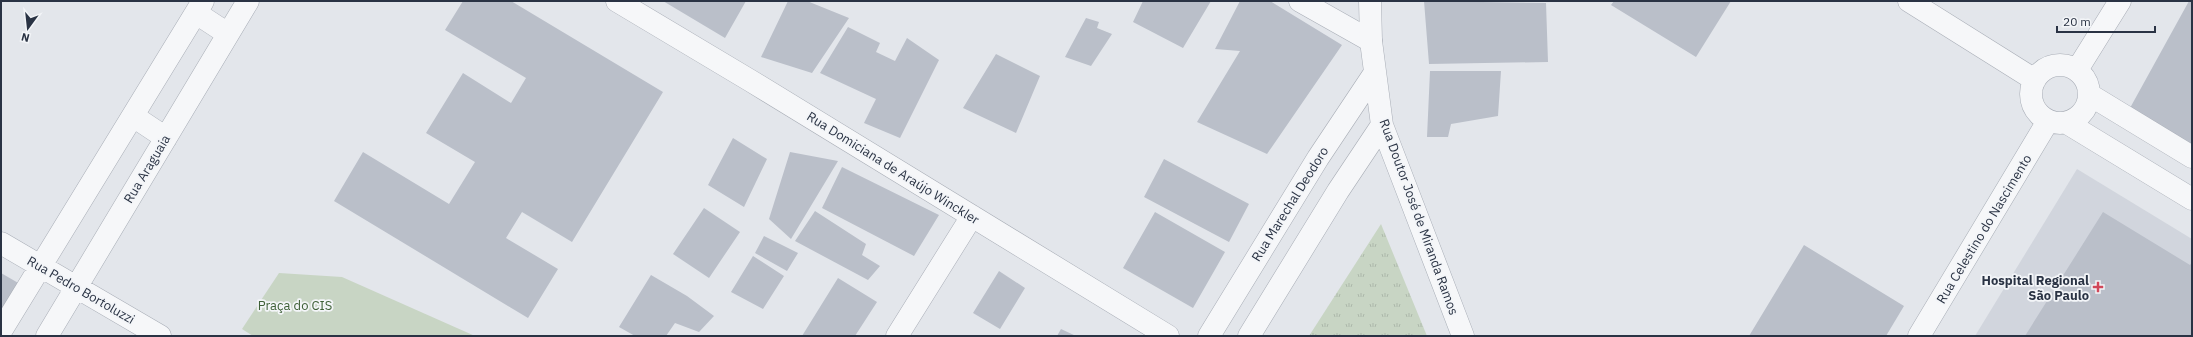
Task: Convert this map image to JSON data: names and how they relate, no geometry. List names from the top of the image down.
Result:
{
  "streets": {
    "street": [
      "Rua Domiciana de Araújo Winckler",
      "Rua Araguaia",
      "Rua Marechal Deodoro",
      "Rua Doutor José de Miranda Ramos",
      "Rua Celestino do Nascimento",
      "Rua Pedro Bortoluzzi"
    ]
  },
  "crossings": [
    ["Rua Araguaia", "Rua Pedro Bortoluzzi"],
    ["Rua Marechal Deodoro", "Rua Doutor José de Miranda Ramos"]
  ],
  "parks": ["Praça do CIS"],
  "places": {
    "health": ["Hospital Regional São Paulo"]
  },
  "scale_bar": "20 m",
  "north": "bottom"
}
